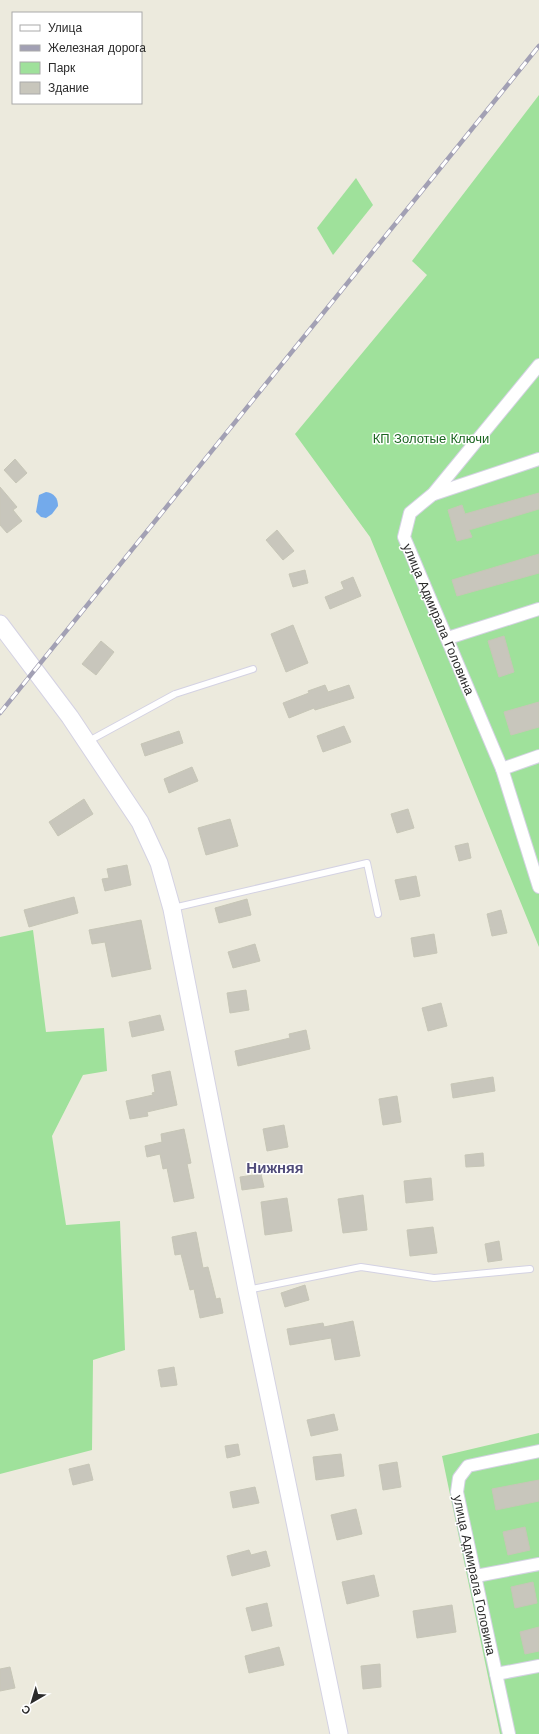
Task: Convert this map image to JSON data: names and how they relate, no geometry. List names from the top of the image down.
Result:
{
  "streets": {
    "street": ["улица Адмирала Головина"]
  },
  "districts": ["Нижняя"],
  "parks": ["КП Золотые Ключи"],
  "legend": [
    "Улица",
    "Железная дорога",
    "Парк",
    "Здание"
  ],
  "north": "bottom left"
}
